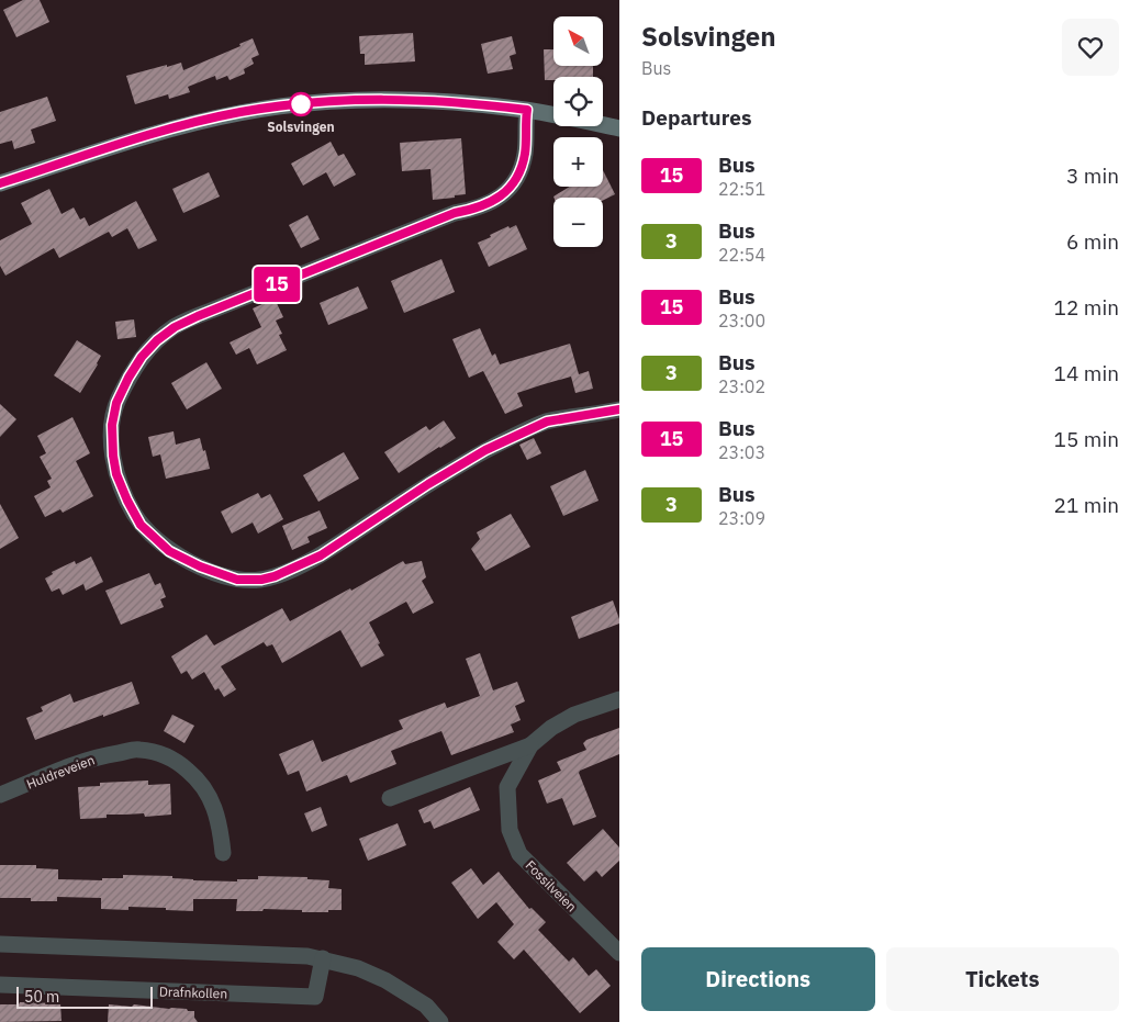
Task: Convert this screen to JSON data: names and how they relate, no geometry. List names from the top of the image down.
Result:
{
  "streets": {
    "street": ["Huldreveien", "Fossilveien", "Drafnkollen"]
  },
  "places": ["Solsvingen"],
  "lines": ["bus line 15"],
  "scale_bar": "50 m",
  "north": "top left",
  "page": {
    "on_map": "15",
    "heading": [
      ["Solsvingen", "Bus"],
      "Departures"
    ],
    "map_buttons": ["+", "−"],
    "list": [
      {
        "mark": "15",
        "name": "Bus",
        "note": "22:51",
        "value": "3 min"
      },
      {
        "mark": "3",
        "name": "Bus",
        "note": "22:54",
        "value": "6 min"
      },
      {
        "mark": "15",
        "name": "Bus",
        "note": "23:00",
        "value": "12 min"
      },
      {
        "mark": "3",
        "name": "Bus",
        "note": "23:02",
        "value": "14 min"
      },
      {
        "mark": "15",
        "name": "Bus",
        "note": "23:03",
        "value": "15 min"
      },
      {
        "mark": "3",
        "name": "Bus",
        "note": "23:09",
        "value": "21 min"
      }
    ],
    "buttons": ["Directions", "Tickets"],
    "scale": "50 m"
  }
}
